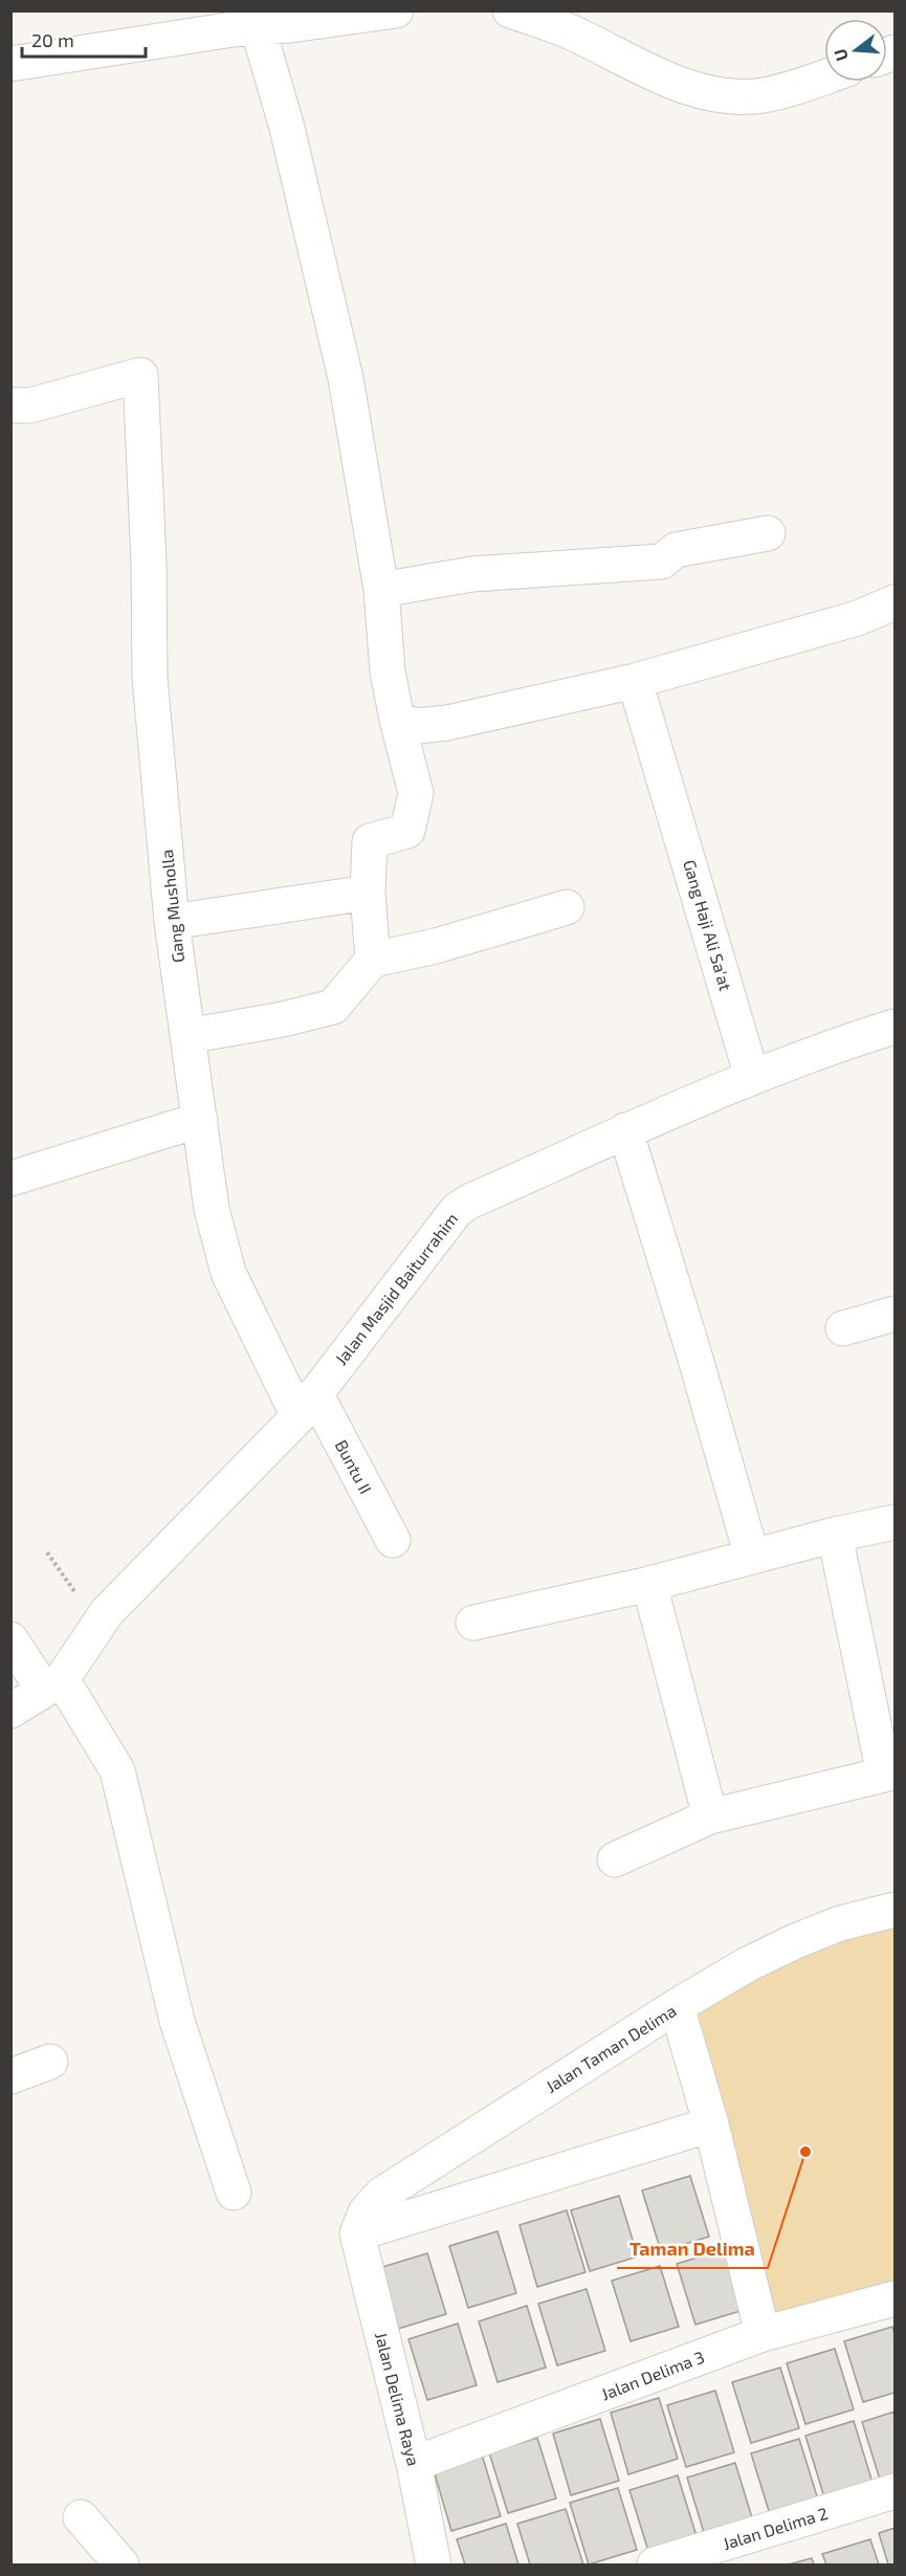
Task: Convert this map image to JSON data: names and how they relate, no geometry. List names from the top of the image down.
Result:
{
  "streets": {
    "street": [
      "Gang Musholla",
      "Gang Haji Ali Sa'at",
      "Jalan Masjid Baiturrahim",
      "Buntu II",
      "Jalan Taman Delima",
      "Jalan Delima 3",
      "Jalan Delima Raya",
      "Jalan Delima 2"
    ]
  },
  "crossings": [
    ["Gang Musholla", "Jalan Masjid Baiturrahim"],
    ["Gang Musholla", "Buntu II"],
    ["Gang Haji Ali Sa'at", "Jalan Masjid Baiturrahim"],
    ["Jalan Masjid Baiturrahim", "Buntu II"],
    ["Jalan Taman Delima", "Jalan Delima Raya"],
    ["Jalan Delima 3", "Jalan Delima Raya"]
  ],
  "places": ["Taman Delima"],
  "scale_bar": "20 m",
  "north": "left"
}
